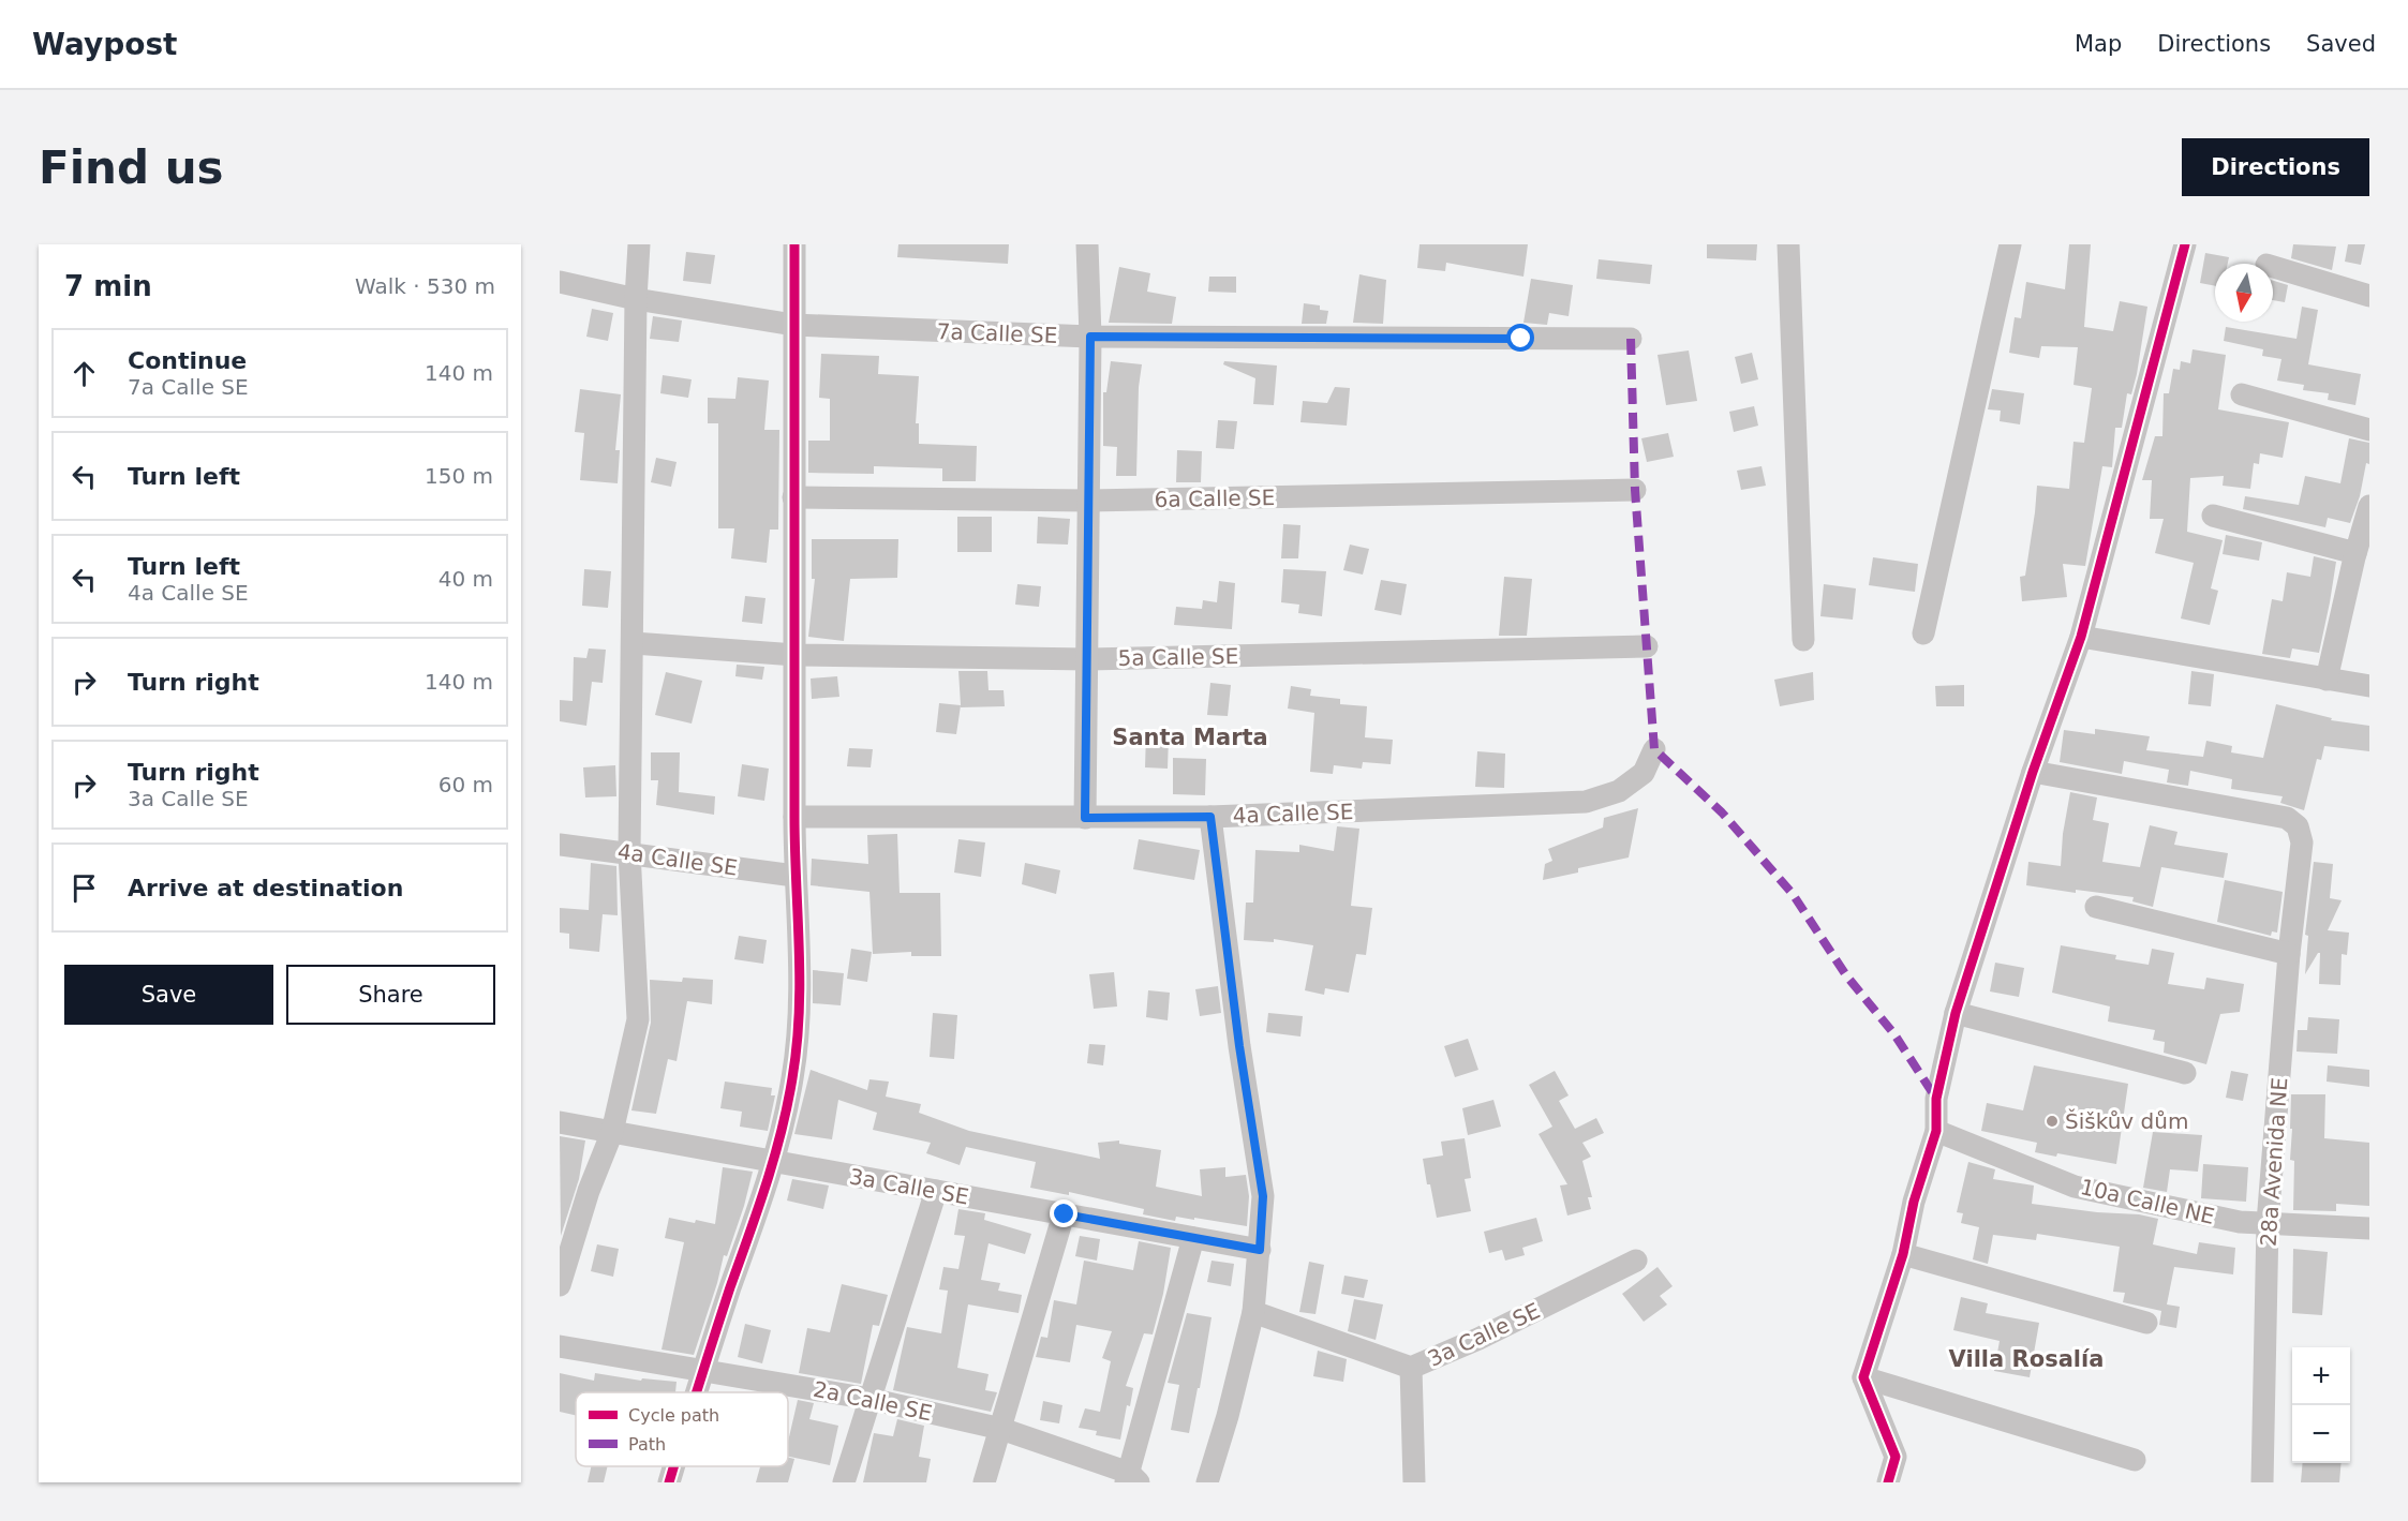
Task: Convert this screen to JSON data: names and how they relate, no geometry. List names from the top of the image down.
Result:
{
  "streets": {
    "street": [
      "7a Calle SE",
      "6a Calle SE",
      "5a Calle SE",
      "4a Calle SE",
      "28a Avenida NE",
      "3a Calle SE",
      "10a Calle NE",
      "2a Calle SE"
    ]
  },
  "crossings": [
    ["28a Avenida NE", "10a Calle NE"]
  ],
  "districts": ["Santa Marta", "Villa Rosalía"],
  "places": ["Šiškův dům"],
  "legend": ["Cycle path", "Path"],
  "north": "bottom",
  "page": {
    "header": "Waypost",
    "nav": ["Map", "Directions", "Saved"],
    "buttons": [
      "Directions",
      ["Save", "Share"]
    ],
    "title": "Find us",
    "heading": ["7 min", "Walk · 530 m"],
    "list": [
      ["Continue", "7a Calle SE", "140 m"],
      ["Turn left", "150 m"],
      ["Turn left", "4a Calle SE", "40 m"],
      ["Turn right", "140 m"],
      ["Turn right", "3a Calle SE", "60 m"],
      "Arrive at destination"
    ],
    "map_buttons": ["+", "−"]
  }
}
